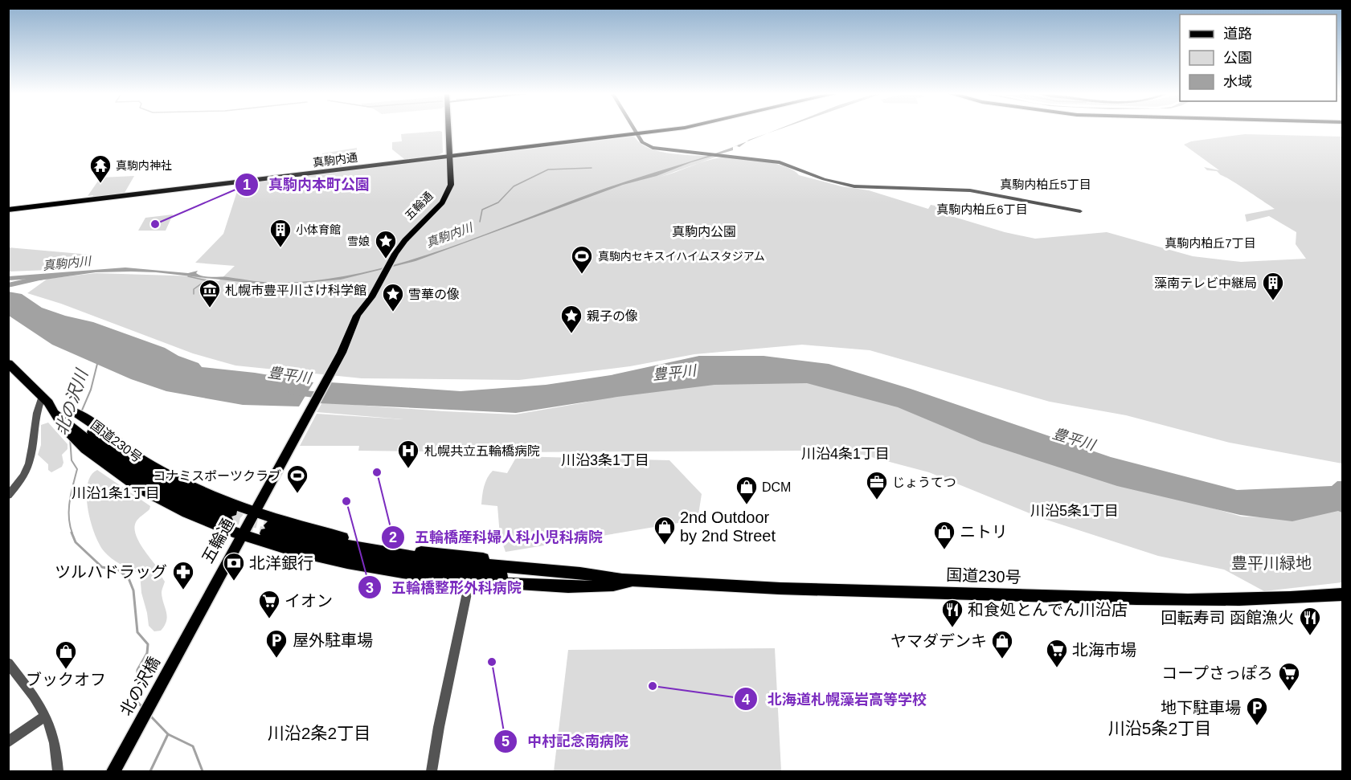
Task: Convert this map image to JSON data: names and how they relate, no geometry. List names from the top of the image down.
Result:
{
  "streets": {
    "highway": ["真駒内通", "国道230号"],
    "main road": ["五輪通", "北の沢橋"]
  },
  "crossings": [
    ["真駒内通", "五輪通"],
    ["五輪通", "北の沢橋"]
  ],
  "districts": [
    "真駒内柏丘5丁目",
    "真駒内柏丘6丁目",
    "真駒内公園",
    "真駒内柏丘7丁目",
    "川沿4条1丁目",
    "川沿3条1丁目",
    "川沿1条1丁目",
    "川沿5条1丁目",
    "川沿5条2丁目",
    "川沿2条2丁目"
  ],
  "water": ["真駒内川", "豊平川", "北の沢川"],
  "parks": ["豊平川緑地"],
  "places": {
    "temple": ["真駒内神社"],
    "other": [
      "真駒内本町公園",
      "五輪橋産科婦人科小児科病院",
      "五輪橋整形外科病院",
      "中村記念南病院",
      "北海道札幌藻岩高等学校"
    ],
    "building": ["小体育館", "藻南テレビ中継局"],
    "place": ["雪娘", "雪華の像", "親子の像"],
    "sports": ["真駒内セキスイハイムスタジアム", "コナミスポーツクラブ"],
    "museum": ["札幌市豊平川さけ科学館"],
    "hospital": ["札幌共立五輪橋病院"],
    "office": ["じょうてつ"],
    "shop": [
      "DCM",
      "2nd Outdoor by 2nd Street",
      "ニトリ",
      "ヤマダデンキ",
      "ブックオフ"
    ],
    "bank": ["北洋銀行"],
    "pharmacy": ["ツルハドラッグ"],
    "supermarket": ["イオン", "北海市場", "コープさっぽろ"],
    "restaurant": ["和食処とんでん川沿店", "回転寿司 函館漁火"],
    "parking": ["屋外駐車場", "地下駐車場"]
  },
  "legend": ["道路", "公園", "水域"]
}
